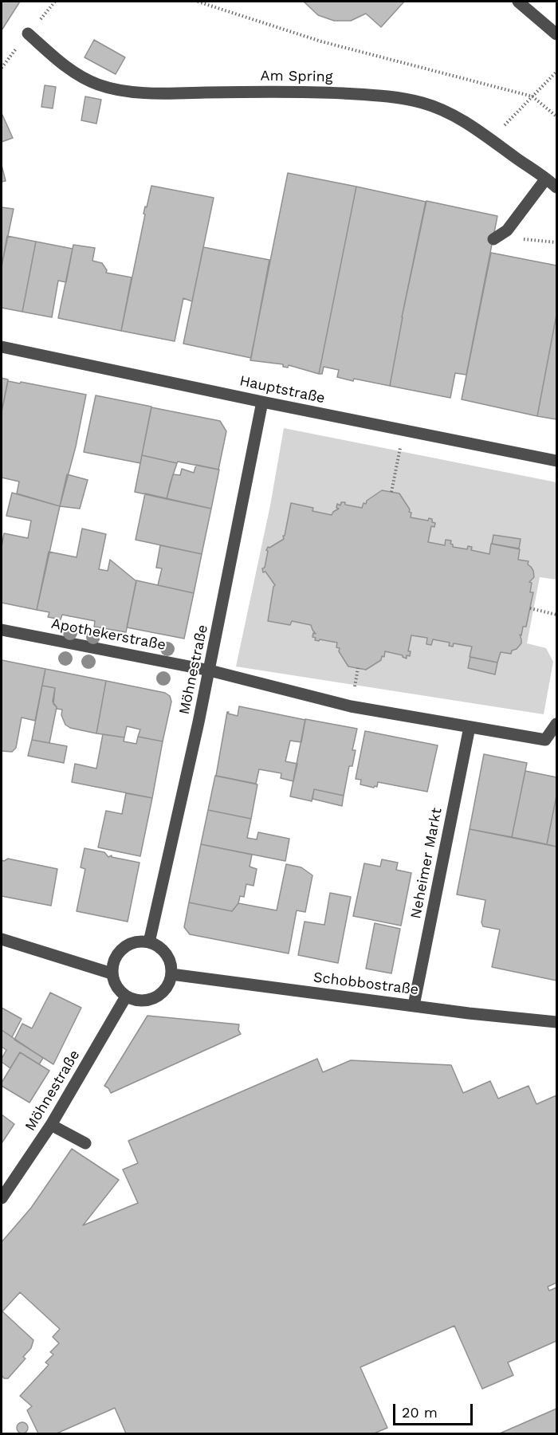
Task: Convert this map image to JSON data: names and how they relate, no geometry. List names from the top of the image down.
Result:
{
  "streets": {
    "street": [
      "Am Spring",
      "Hauptstraße",
      "Apothekerstraße",
      "Möhnestraße",
      "Neheimer Markt",
      "Schobbostraße"
    ]
  },
  "crossings": [
    ["Hauptstraße", "Möhnestraße"],
    ["Apothekerstraße", "Möhnestraße"],
    ["Möhnestraße", "Schobbostraße"],
    ["Neheimer Markt", "Schobbostraße"]
  ],
  "scale_bar": "20 m"
}
